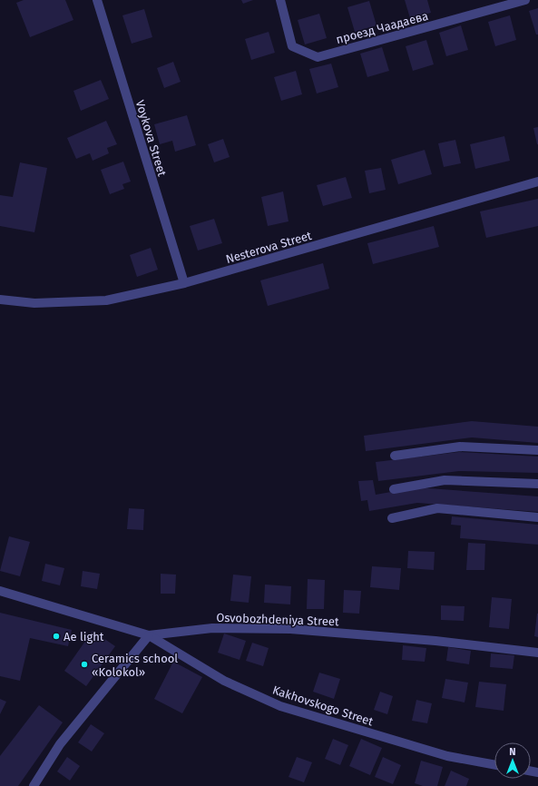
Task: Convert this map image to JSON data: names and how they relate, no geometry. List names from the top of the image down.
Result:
{
  "streets": {
    "street": [
      "проезд Чаадаева",
      "Voykova Street",
      "Nesterova Street",
      "Osvobozhdeniya Street",
      "Kakhovskogo Street"
    ]
  },
  "crossings": [
    ["Voykova Street", "Nesterova Street"],
    ["Osvobozhdeniya Street", "Kakhovskogo Street"]
  ],
  "places": ["Ae light", "Ceramics school «Kolokol»"],
  "north": "top"
}
